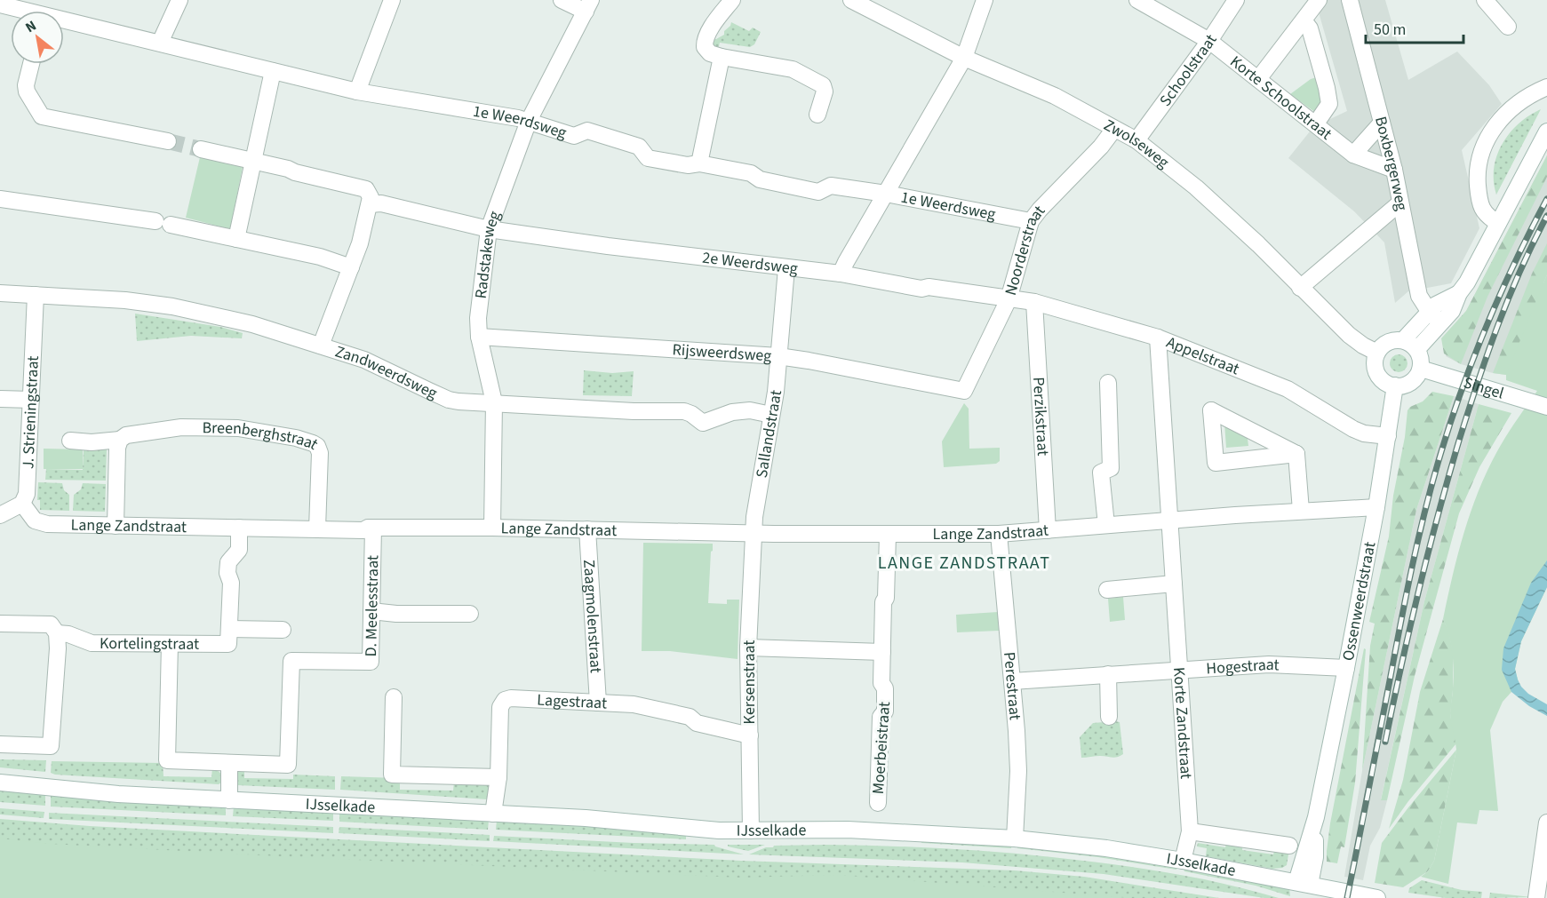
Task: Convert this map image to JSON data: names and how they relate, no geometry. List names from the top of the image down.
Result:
{
  "streets": {
    "street": [
      "Schoolstraat",
      "Korte Schoolstraat",
      "1e Weerdsweg",
      "Zwolseweg",
      "Boxbergerweg",
      "Noorderstraat",
      "Radstakeweg",
      "2e Weerdsweg",
      "Rijsweerdsweg",
      "Appelstraat",
      "Zandweerdsweg",
      "Singel",
      "J. Strieningstraat",
      "Perzikstraat",
      "Sallandstraat",
      "Breenberghstraat",
      "Lange Zandstraat",
      "Ossenweerdstraat",
      "D. Meelesstraat",
      "Zaagmolenstraat",
      "Kortelingstraat",
      "Hogestraat",
      "Kersenstraat",
      "Perestraat",
      "Lagestraat",
      "Korte Zandstraat",
      "Moerbeistraat",
      "IJsselkade"
    ]
  },
  "crossings": [
    ["Schoolstraat", "Korte Schoolstraat"],
    ["Schoolstraat", "Zwolseweg"],
    ["Korte Schoolstraat", "Boxbergerweg"],
    ["1e Weerdsweg", "Noorderstraat"],
    ["1e Weerdsweg", "Radstakeweg"],
    ["Zwolseweg", "Noorderstraat"],
    ["Zwolseweg", "Singel"],
    ["Zwolseweg", "Ossenweerdstraat"],
    ["Noorderstraat", "2e Weerdsweg"],
    ["Noorderstraat", "Rijsweerdsweg"],
    ["Noorderstraat", "Appelstraat"],
    ["Radstakeweg", "2e Weerdsweg"],
    ["Radstakeweg", "Rijsweerdsweg"],
    ["Radstakeweg", "Zandweerdsweg"],
    ["Radstakeweg", "Lange Zandstraat"],
    ["2e Weerdsweg", "Appelstraat"],
    ["2e Weerdsweg", "Sallandstraat"],
    ["Rijsweerdsweg", "Sallandstraat"],
    ["Appelstraat", "Perzikstraat"],
    ["Appelstraat", "Ossenweerdstraat"],
    ["Appelstraat", "Korte Zandstraat"],
    ["Zandweerdsweg", "J. Strieningstraat"],
    ["Zandweerdsweg", "Sallandstraat"],
    ["Singel", "Ossenweerdstraat"],
    ["J. Strieningstraat", "Lange Zandstraat"],
    ["Perzikstraat", "Lange Zandstraat"],
    ["Sallandstraat", "Lange Zandstraat"],
    ["Sallandstraat", "Kersenstraat"],
    ["Breenberghstraat", "Lange Zandstraat"],
    ["Lange Zandstraat", "Ossenweerdstraat"],
    ["Lange Zandstraat", "D. Meelesstraat"],
    ["Lange Zandstraat", "Zaagmolenstraat"],
    ["Lange Zandstraat", "Kersenstraat"],
    ["Lange Zandstraat", "Perestraat"],
    ["Lange Zandstraat", "Korte Zandstraat"],
    ["Lange Zandstraat", "Moerbeistraat"],
    ["Ossenweerdstraat", "Hogestraat"],
    ["Ossenweerdstraat", "IJsselkade"],
    ["Zaagmolenstraat", "Lagestraat"],
    ["Hogestraat", "Perestraat"],
    ["Hogestraat", "Korte Zandstraat"],
    ["Kersenstraat", "Lagestraat"],
    ["Kersenstraat", "IJsselkade"],
    ["Perestraat", "IJsselkade"],
    ["Lagestraat", "IJsselkade"],
    ["Korte Zandstraat", "IJsselkade"]
  ],
  "districts": ["LANGE ZANDSTRAAT"],
  "scale_bar": "50 m",
  "north": "top left"
}
